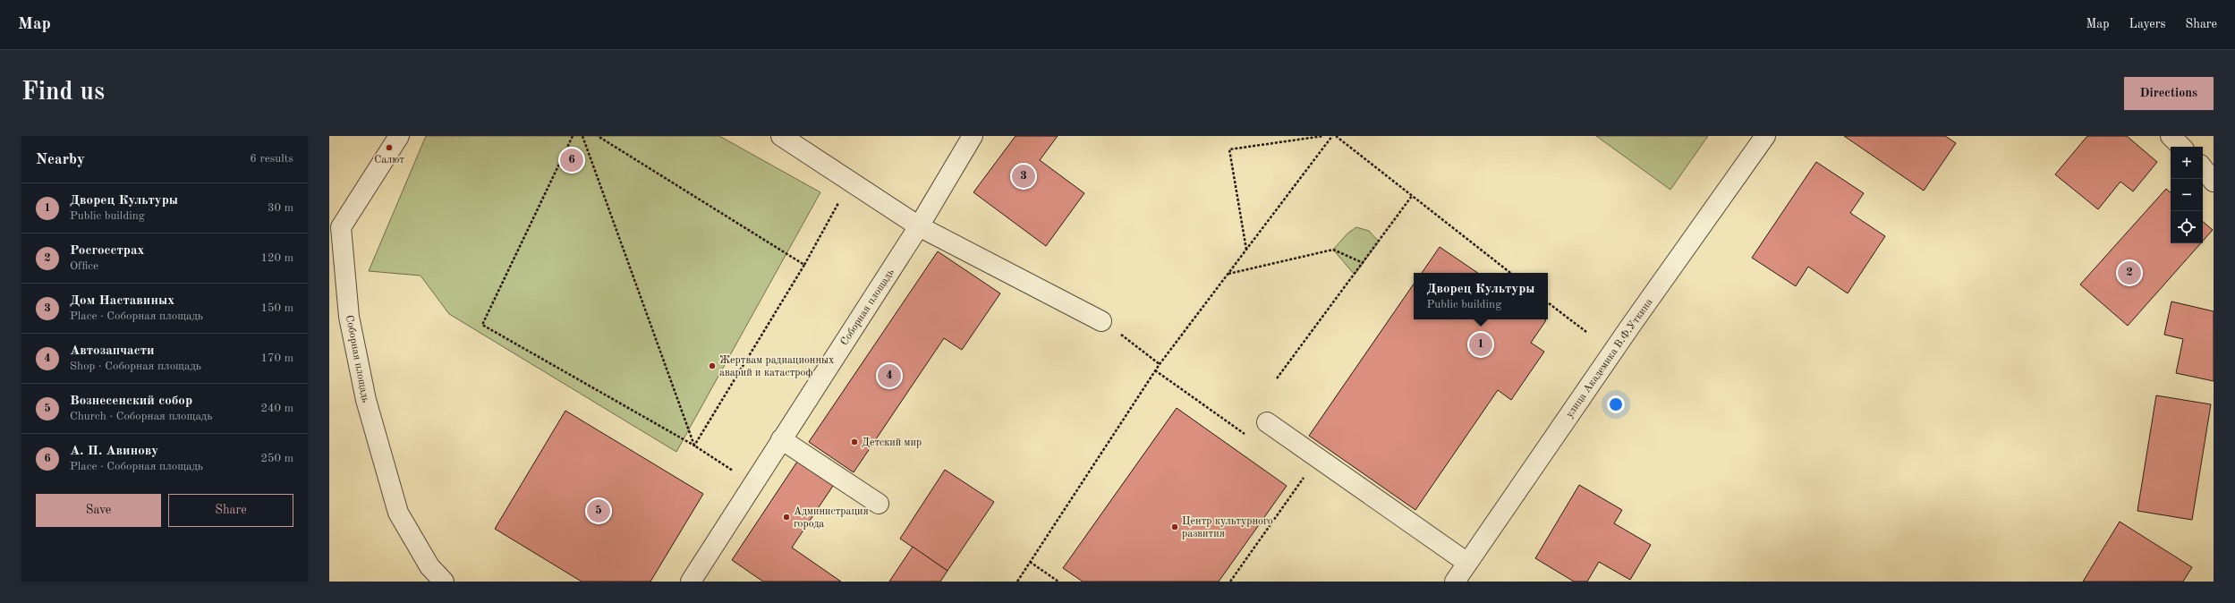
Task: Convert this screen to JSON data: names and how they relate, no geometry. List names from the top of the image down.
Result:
{
  "streets": {
    "street": ["Соборная площадь", "улица Академика В.Ф.Уткина"]
  },
  "places": [
    "Салют",
    "Жертвам радиационных аварий и катастроф",
    "Детский мир",
    "Администрация города",
    "Центр культурного развития"
  ],
  "page": {
    "header": "Map",
    "nav": ["Map", "Layers", "Share"],
    "buttons": [
      "Directions",
      ["Save", "Share"]
    ],
    "title": "Find us",
    "heading": ["Nearby", "6 results"],
    "map_buttons": ["+", "−"],
    "pins": [
      "6",
      "3",
      "2",
      "1",
      "4",
      "5"
    ],
    "list": [
      {
        "mark": "1",
        "name": "Дворец Культуры",
        "note": "Public building",
        "value": "30 m"
      },
      {
        "mark": "2",
        "name": "Росгосстрах",
        "note": "Office",
        "value": "120 m"
      },
      {
        "mark": "3",
        "name": "Дом Наставиных",
        "note": "Place · Соборная площадь",
        "value": "150 m"
      },
      {
        "mark": "4",
        "name": "Автозапчасти",
        "note": "Shop · Соборная площадь",
        "value": "170 m"
      },
      {
        "mark": "5",
        "name": "Вознесенский собор",
        "note": "Church · Соборная площадь",
        "value": "240 m"
      },
      {
        "mark": "6",
        "name": "А. П. Авинову",
        "note": "Place · Соборная площадь",
        "value": "250 m"
      }
    ],
    "popup": ["Дворец Культуры", "Public building"]
  }
}
